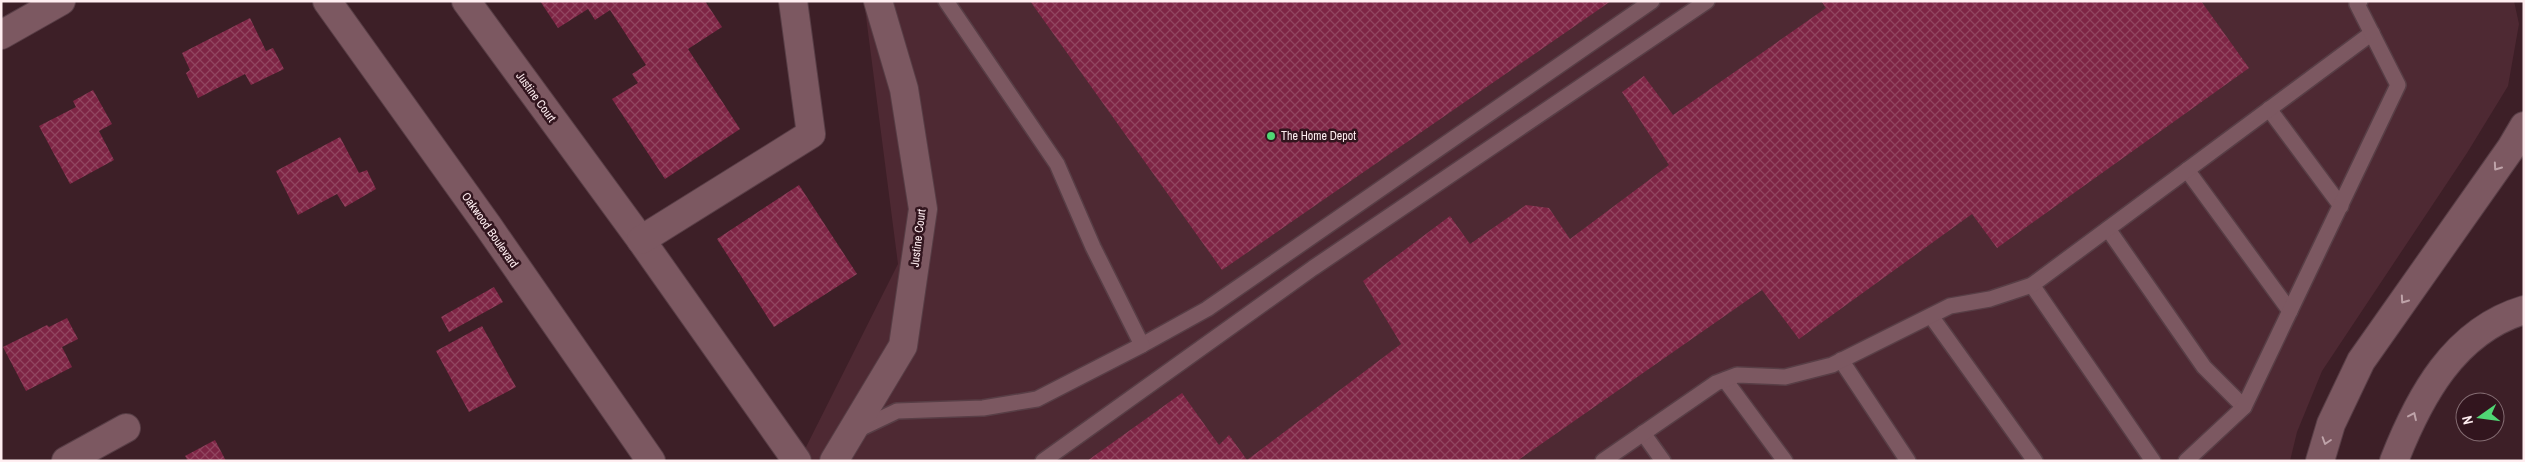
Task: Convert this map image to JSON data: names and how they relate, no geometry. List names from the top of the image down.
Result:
{
  "streets": {
    "street": ["Justine Court", "Oakwood Boulevard"]
  },
  "places": ["The Home Depot"],
  "north": "left"
}
